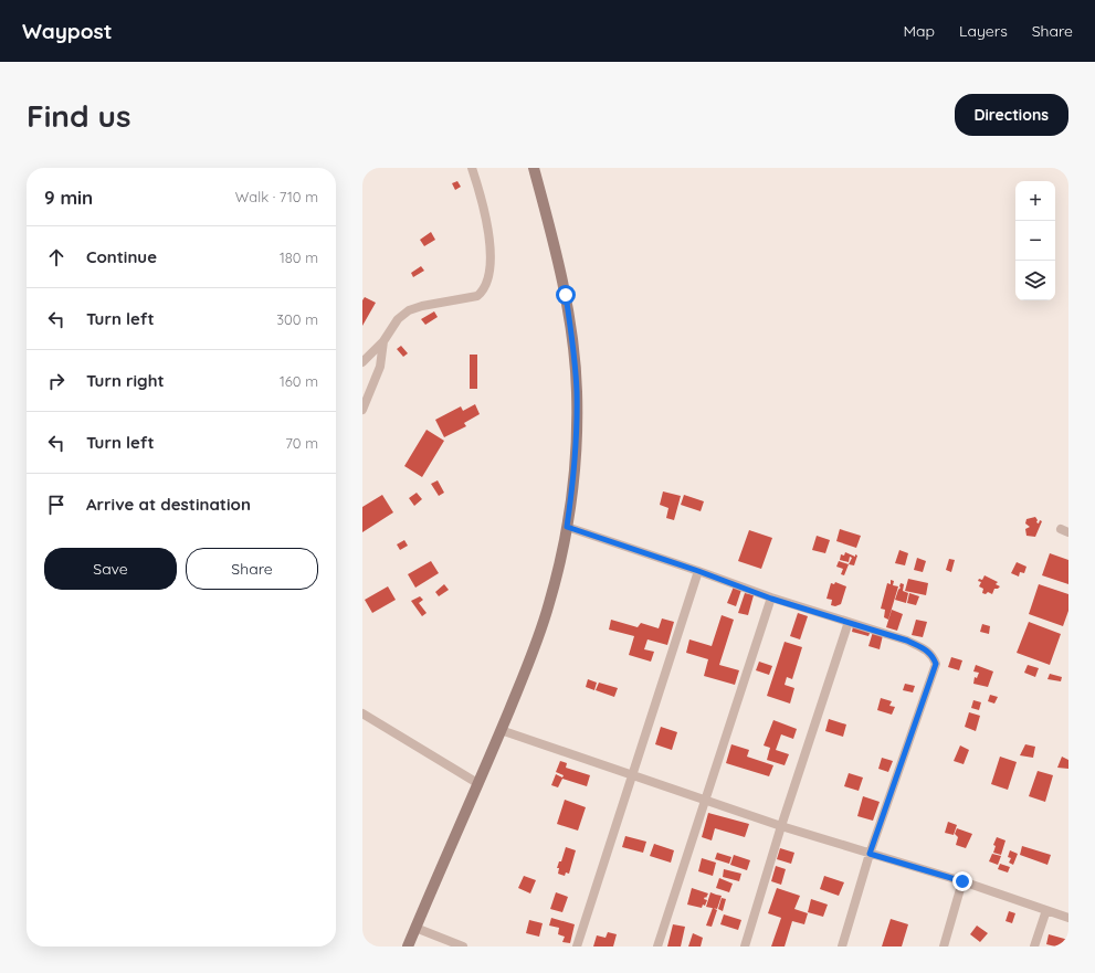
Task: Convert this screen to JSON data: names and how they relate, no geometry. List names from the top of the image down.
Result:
{
  "page": {
    "header": "Waypost",
    "nav": ["Map", "Layers", "Share"],
    "buttons": [
      "Directions",
      ["Save", "Share"]
    ],
    "title": "Find us",
    "heading": ["9 min", "Walk · 710 m"],
    "map_buttons": ["+", "−"],
    "list": [
      ["Continue", "180 m"],
      ["Turn left", "300 m"],
      ["Turn right", "160 m"],
      ["Turn left", "70 m"],
      "Arrive at destination"
    ]
  }
}
